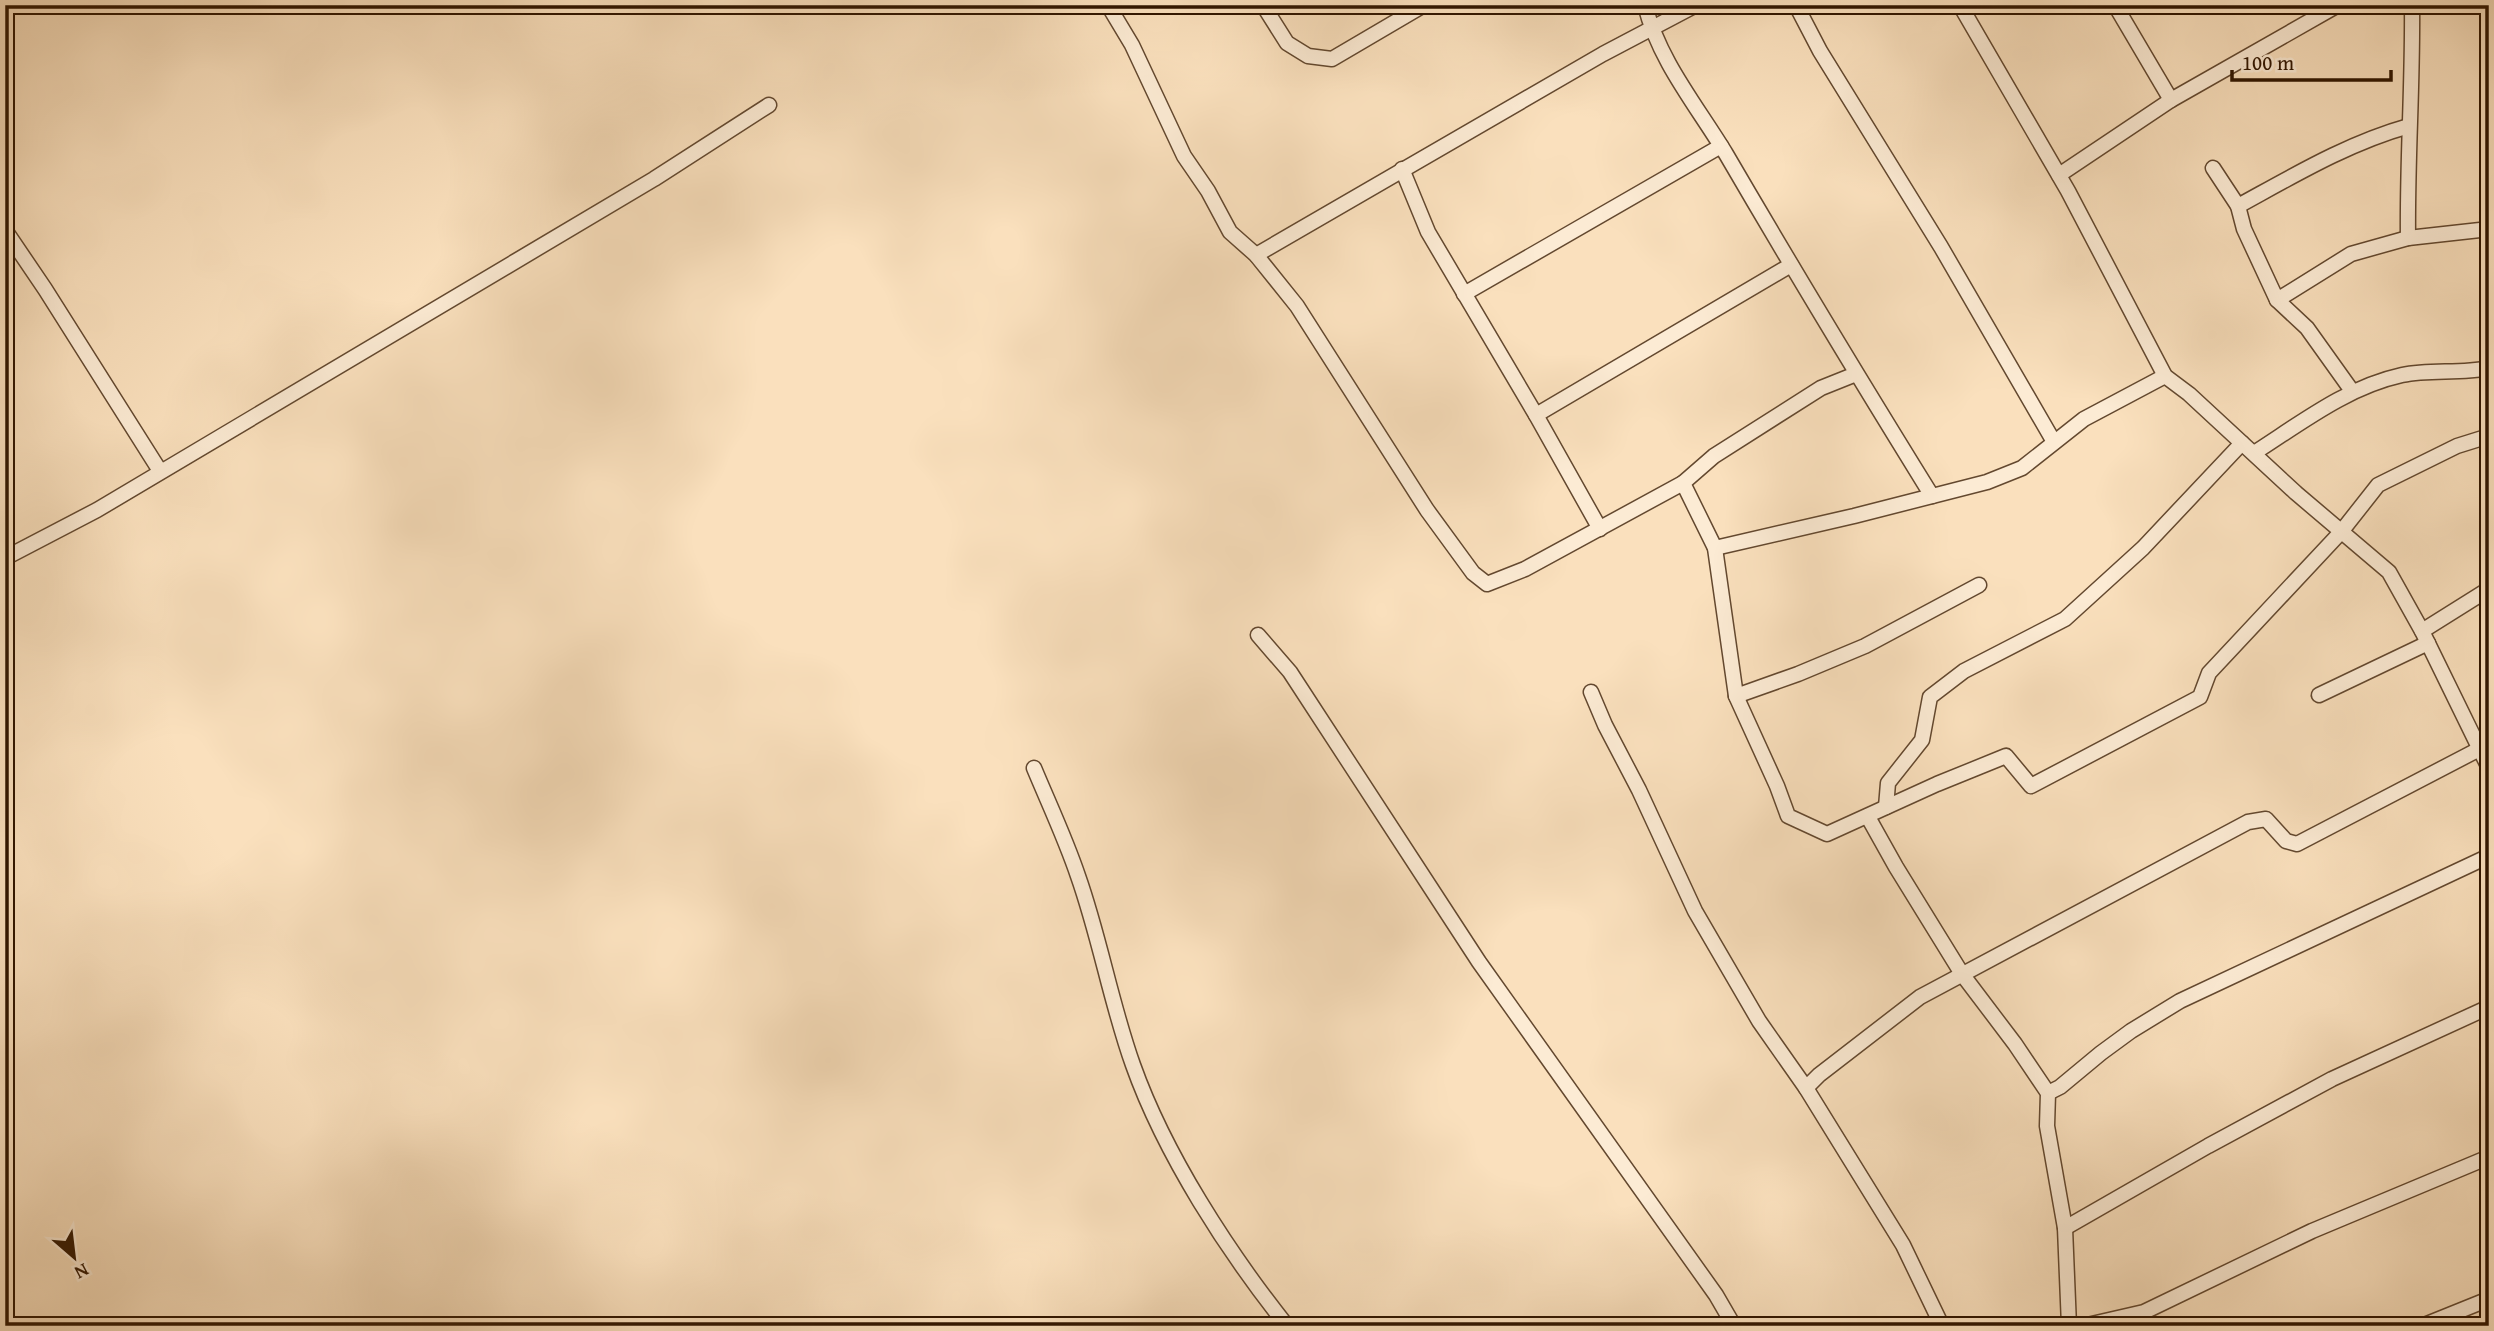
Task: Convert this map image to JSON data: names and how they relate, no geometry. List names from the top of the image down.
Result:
{
  "scale_bar": "100 m",
  "north": "bottom right"
}
